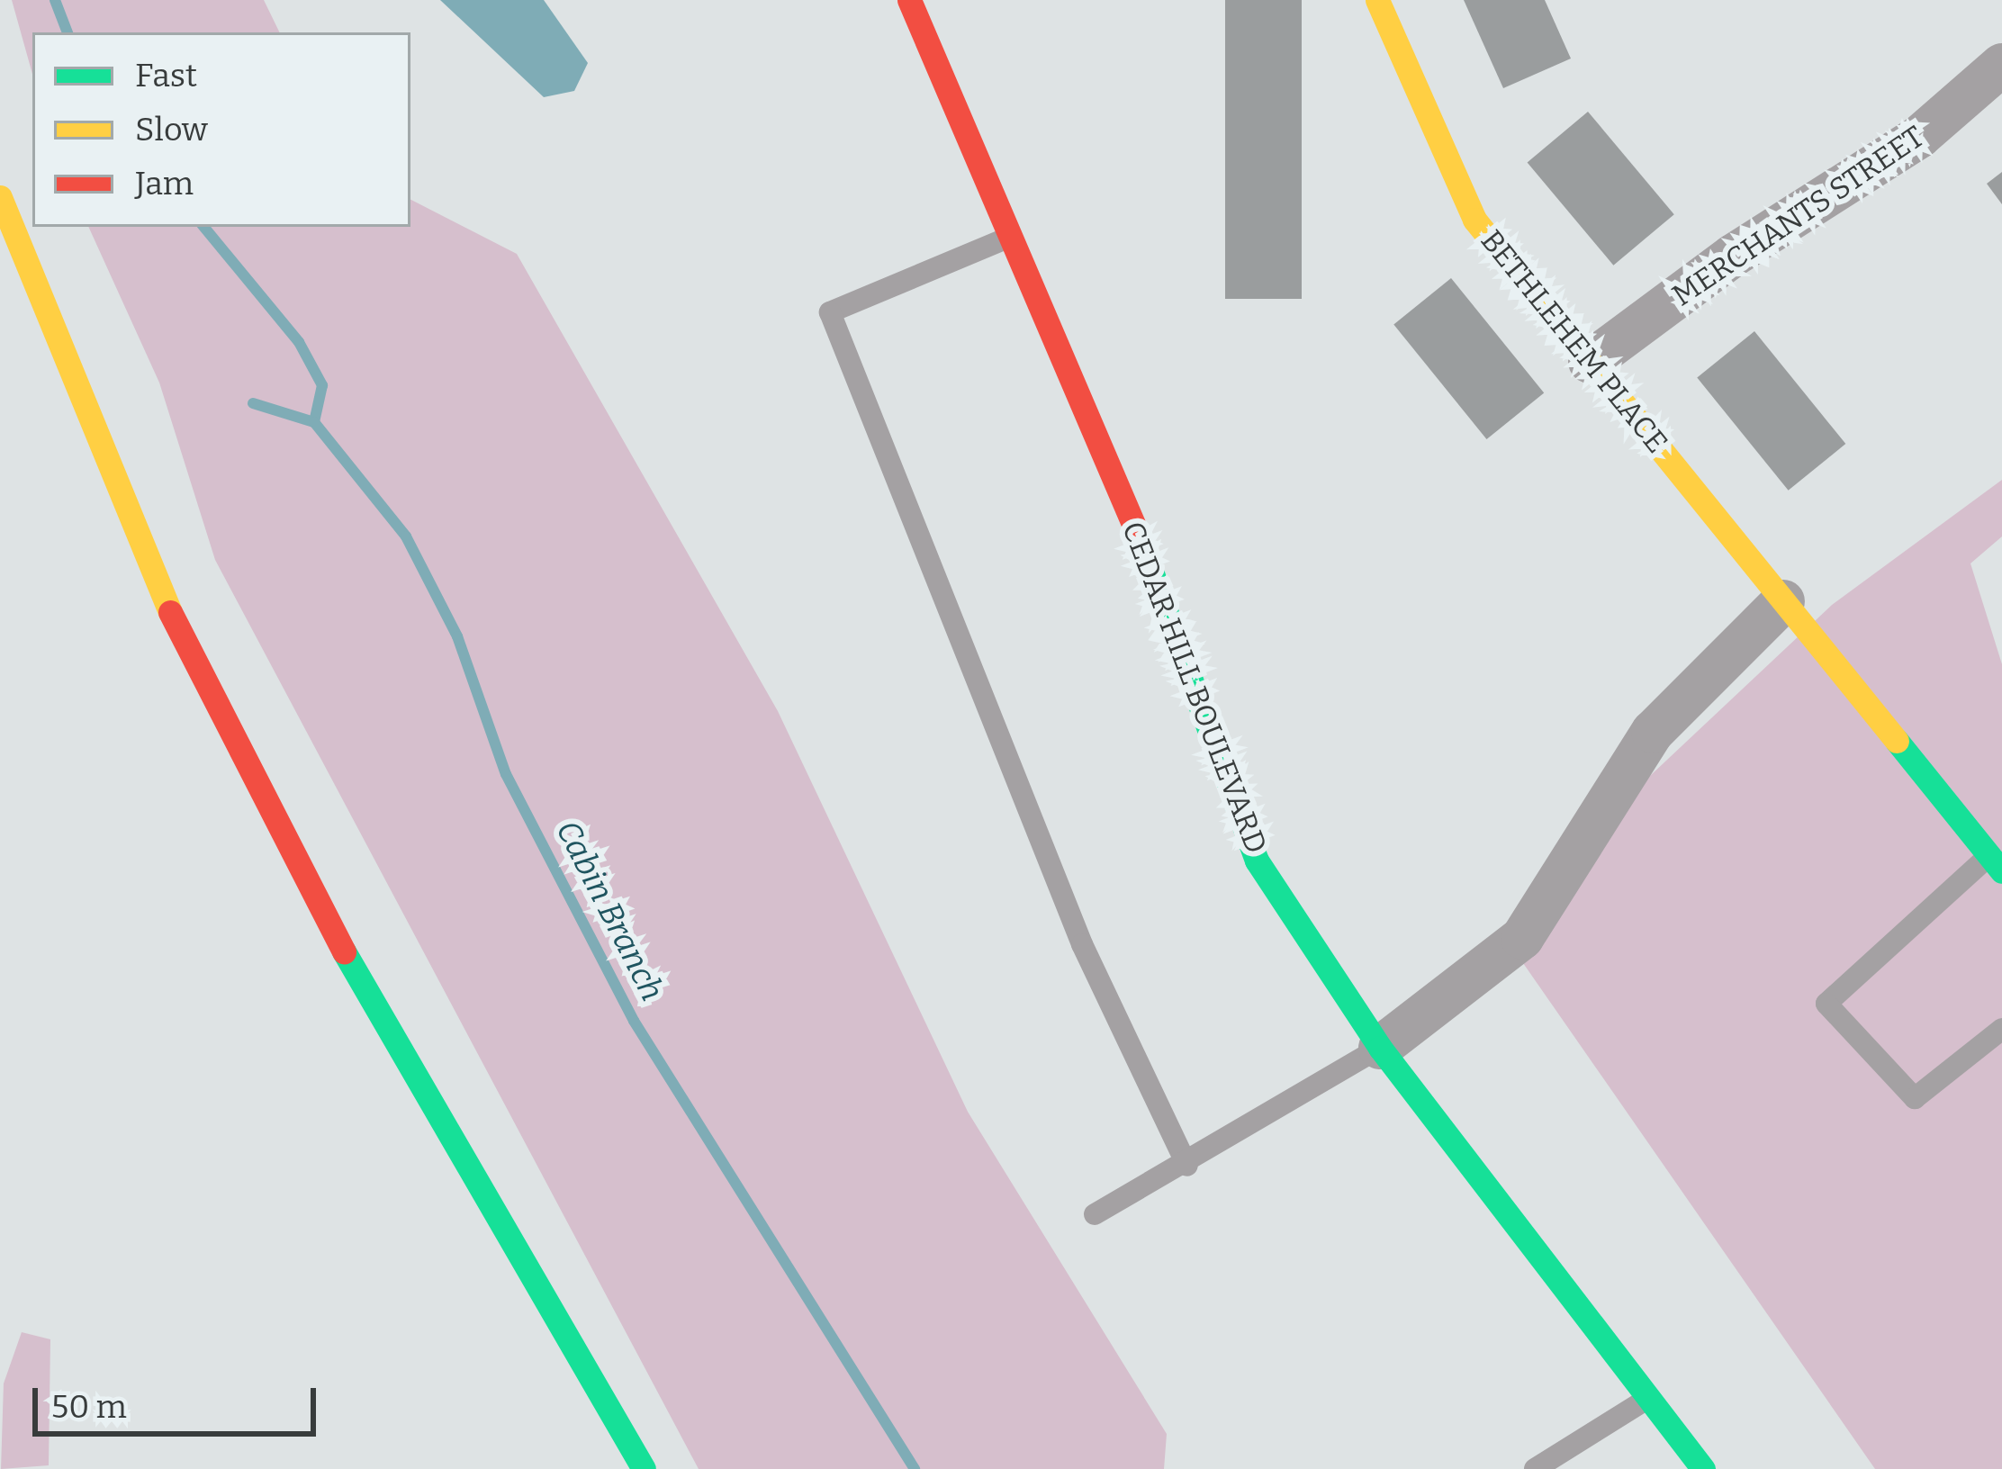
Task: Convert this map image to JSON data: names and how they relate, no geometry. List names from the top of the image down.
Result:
{
  "streets": {
    "main road": ["BETHLEHEM PLACE", "CEDAR HILL BOULEVARD"],
    "street": ["MERCHANTS STREET"]
  },
  "crossings": [
    ["MERCHANTS STREET", "BETHLEHEM PLACE"]
  ],
  "water": ["Cabin Branch"],
  "legend": ["Fast", "Slow", "Jam"],
  "scale_bar": "50 m"
}
